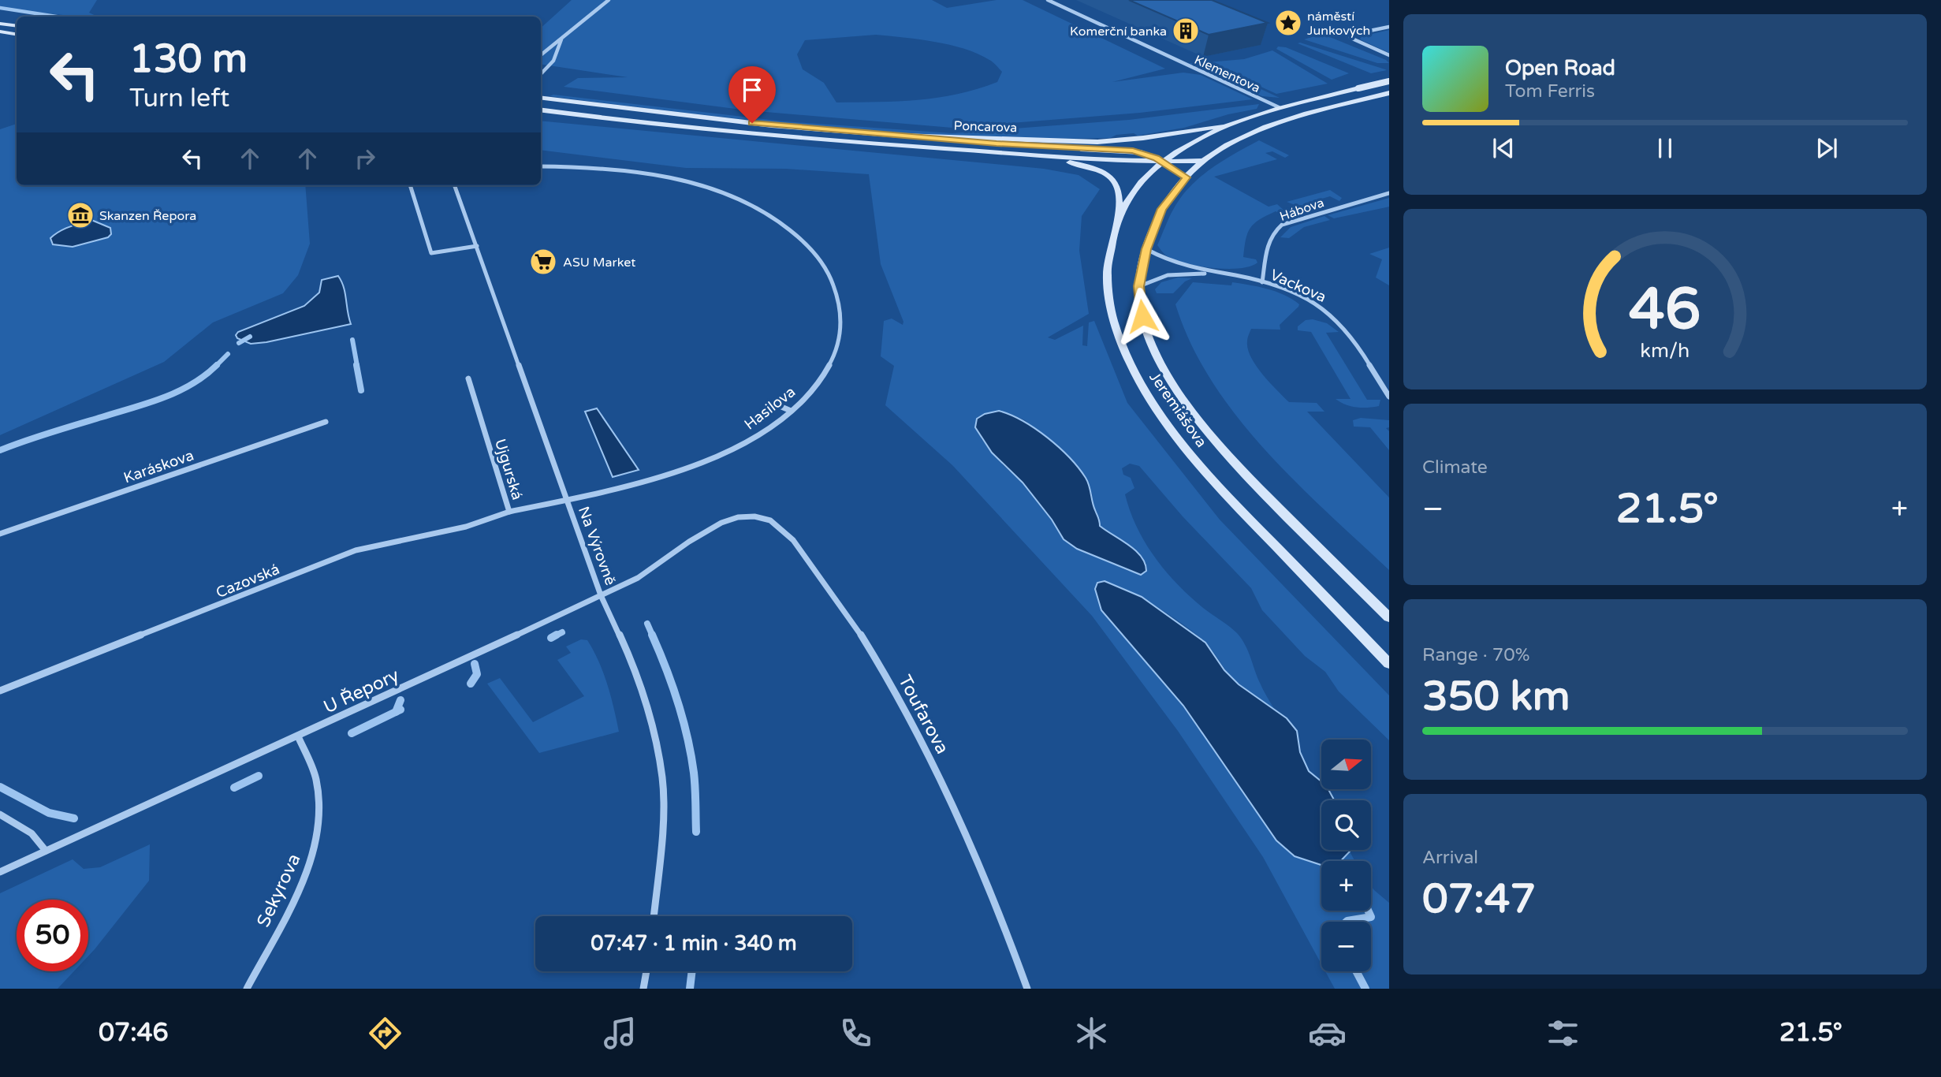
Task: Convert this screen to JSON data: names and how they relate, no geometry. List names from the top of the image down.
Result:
{
  "streets": {
    "main road": ["Poncarova", "Jeremiášova"],
    "street": [
      "Klementova",
      "Hábova",
      "Vackova",
      "Hasilova",
      "Karáskova",
      "Ujgurská",
      "Na Výrovně",
      "Cazovská",
      "U Řepory",
      "Toufarova",
      "Sekyrova"
    ]
  },
  "crossings": [
    ["Klementova", "Jeremiášova"],
    ["Poncarova", "Jeremiášova"],
    ["Hábova", "Vackova"],
    ["Vackova", "Jeremiášova"],
    ["Hasilova", "Ujgurská"],
    ["Hasilova", "Na Výrovně"],
    ["Ujgurská", "Na Výrovně"],
    ["Ujgurská", "Cazovská"],
    ["Na Výrovně", "U Řepory"],
    ["U Řepory", "Toufarova"],
    ["U Řepory", "Sekyrova"]
  ],
  "places": {
    "place": ["náměstí Junkových"],
    "building": ["Komerční banka"],
    "museum": ["Skanzen Řepora"],
    "supermarket": ["ASU Market"]
  },
  "north": "right",
  "page": {
    "turn": ["130 m", "Turn left"],
    "song": ["Open Road", "Tom Ferris"],
    "tile": [
      "Climate",
      ["Range · 70%", "350 km"],
      ["Arrival", "07:47"]
    ],
    "heat": ["−", "21.5°", "+"],
    "map_buttons": ["+", "−"],
    "limit": "50",
    "trip": "07:47 · 1 min · 340 m",
    "tabs": ["07:46", "21.5°"],
    "gauge": ["46", "km/h"]
  }
}
